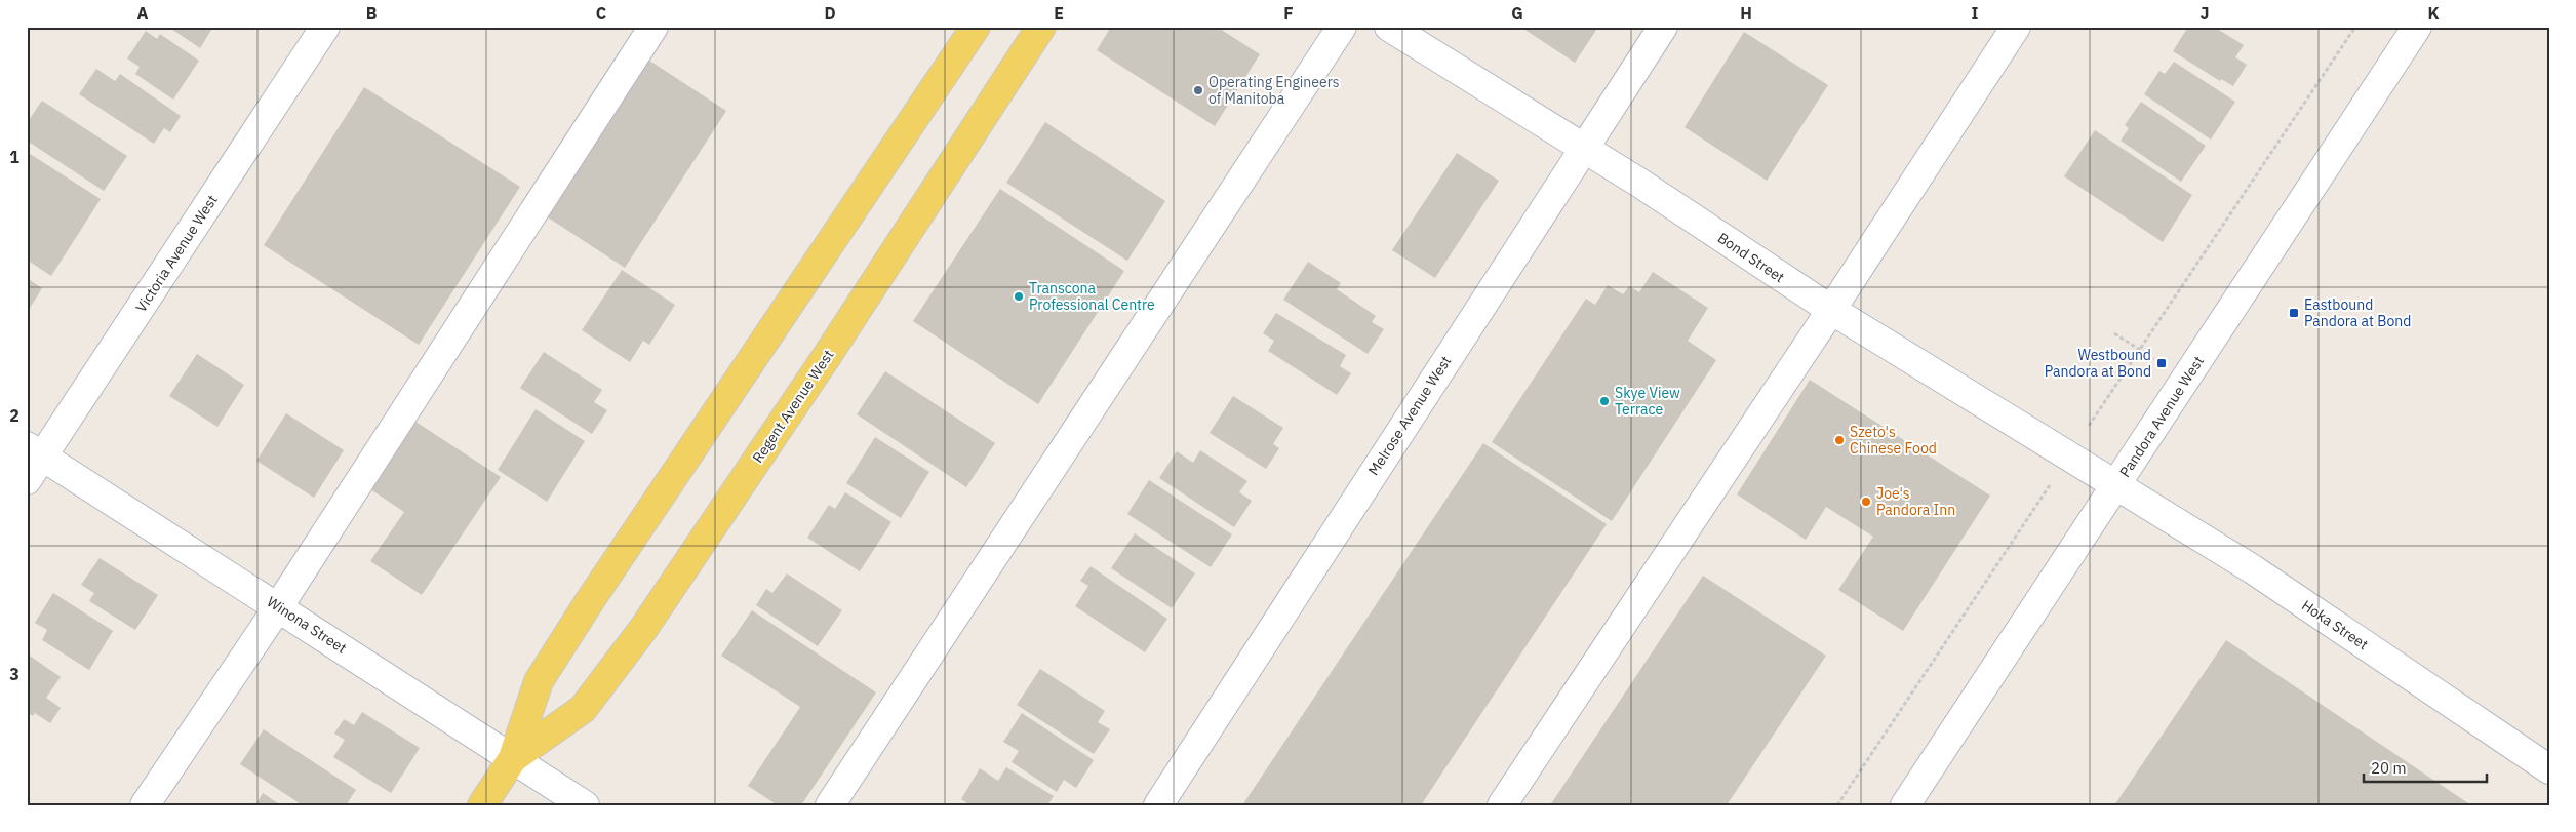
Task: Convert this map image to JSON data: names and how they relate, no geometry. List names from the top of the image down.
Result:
{
  "streets": {
    "main road": ["Regent Avenue West"],
    "street": [
      "Victoria Avenue West",
      "Bond Street",
      "Melrose Avenue West",
      "Pandora Avenue West",
      "Winona Street",
      "Hoka Street"
    ]
  },
  "crossings": [
    ["Victoria Avenue West", "Winona Street"],
    ["Bond Street", "Melrose Avenue West"],
    ["Bond Street", "Pandora Avenue West"],
    ["Bond Street", "Hoka Street"],
    ["Regent Avenue West", "Winona Street"],
    ["Pandora Avenue West", "Hoka Street"]
  ],
  "places": {
    "other": [
      "Operating Engineers of Manitoba",
      "Transcona Professional Centre",
      "Skye View Terrace",
      "Szeto's Chinese Food",
      "Joe's Pandora Inn"
    ],
    "transit": ["Eastbound Pandora at Bond", "Westbound Pandora at Bond"]
  },
  "scale_bar": "20 m",
  "grid": {
    "columns": [
      "A",
      "B",
      "C",
      "D",
      "E",
      "F",
      "G",
      "H",
      "I",
      "J",
      "K"
    ],
    "rows": ["1", "2", "3"]
  }
}
